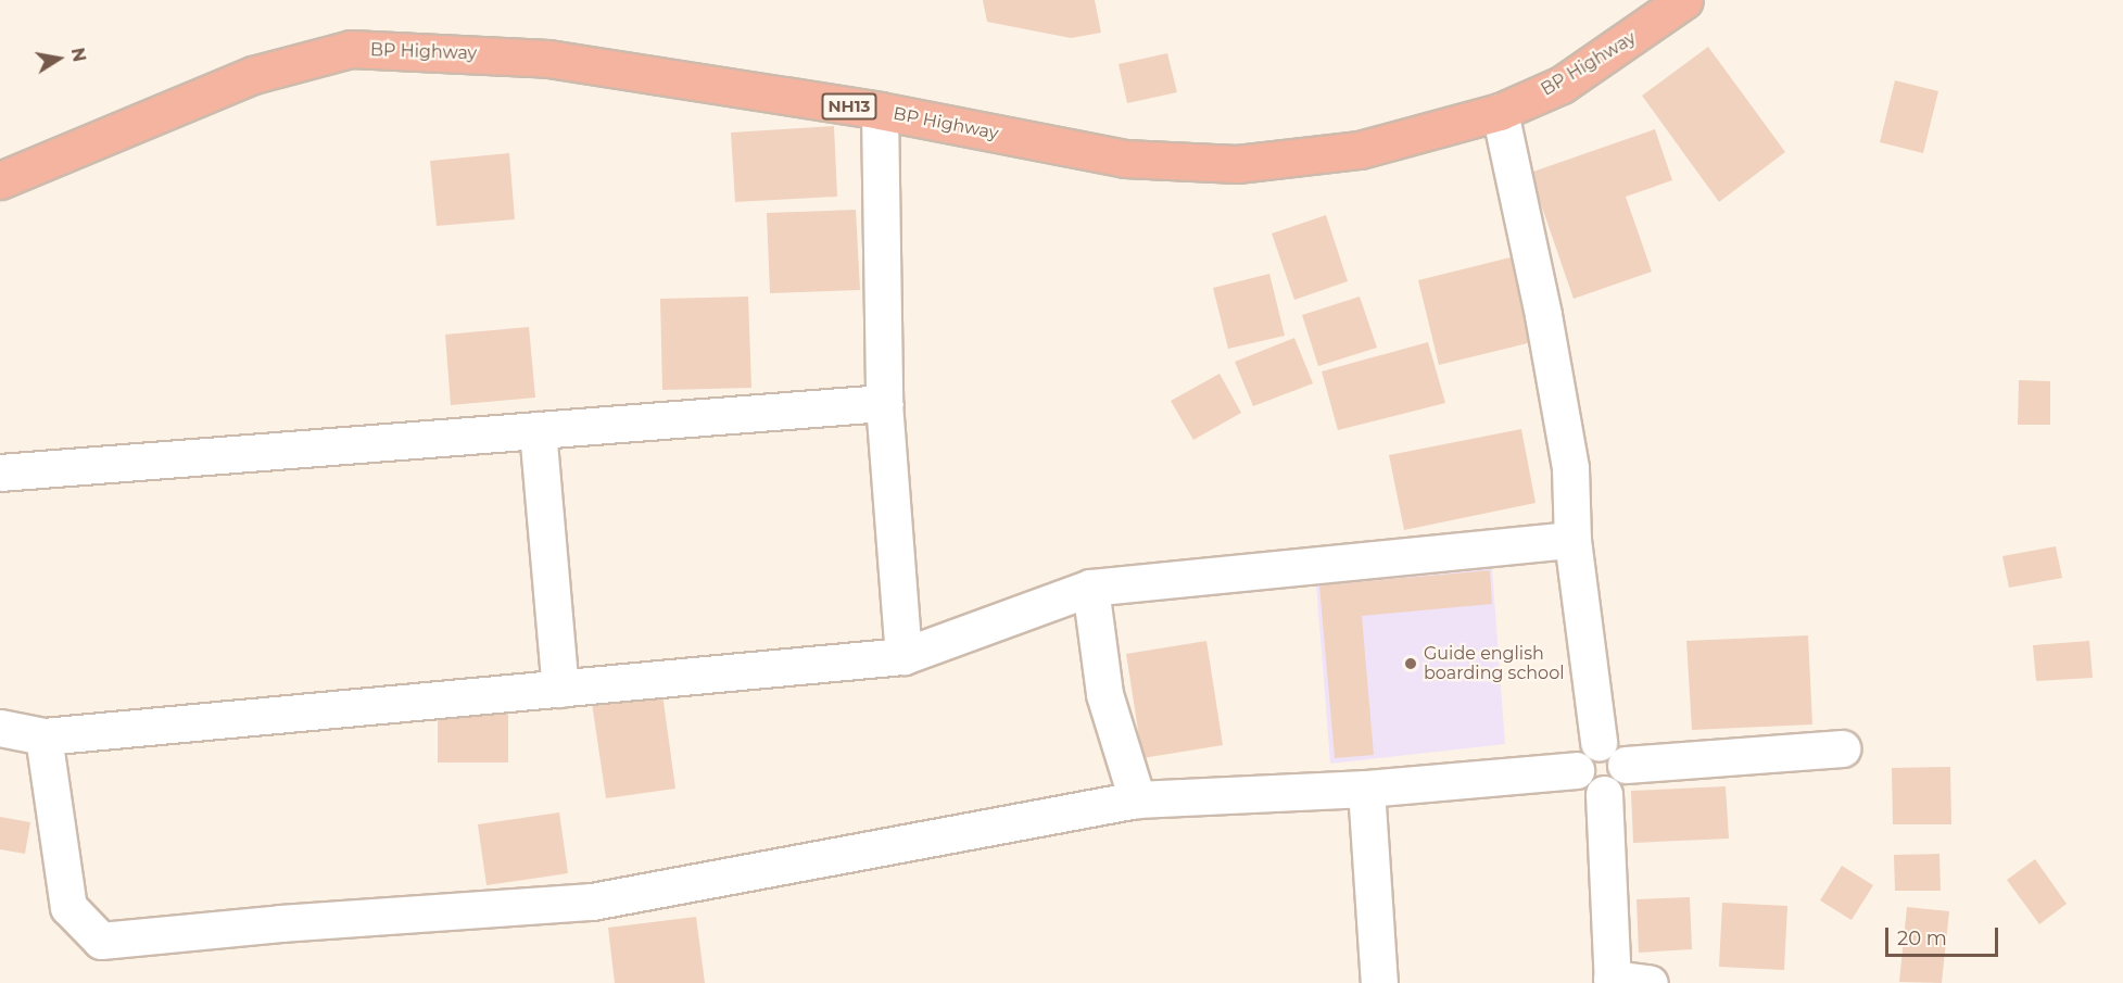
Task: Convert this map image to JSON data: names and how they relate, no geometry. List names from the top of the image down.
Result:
{
  "streets": {
    "highway": ["BP Highway", "NH13"]
  },
  "places": ["Guide english boarding school"],
  "scale_bar": "20 m",
  "north": "right"
}
